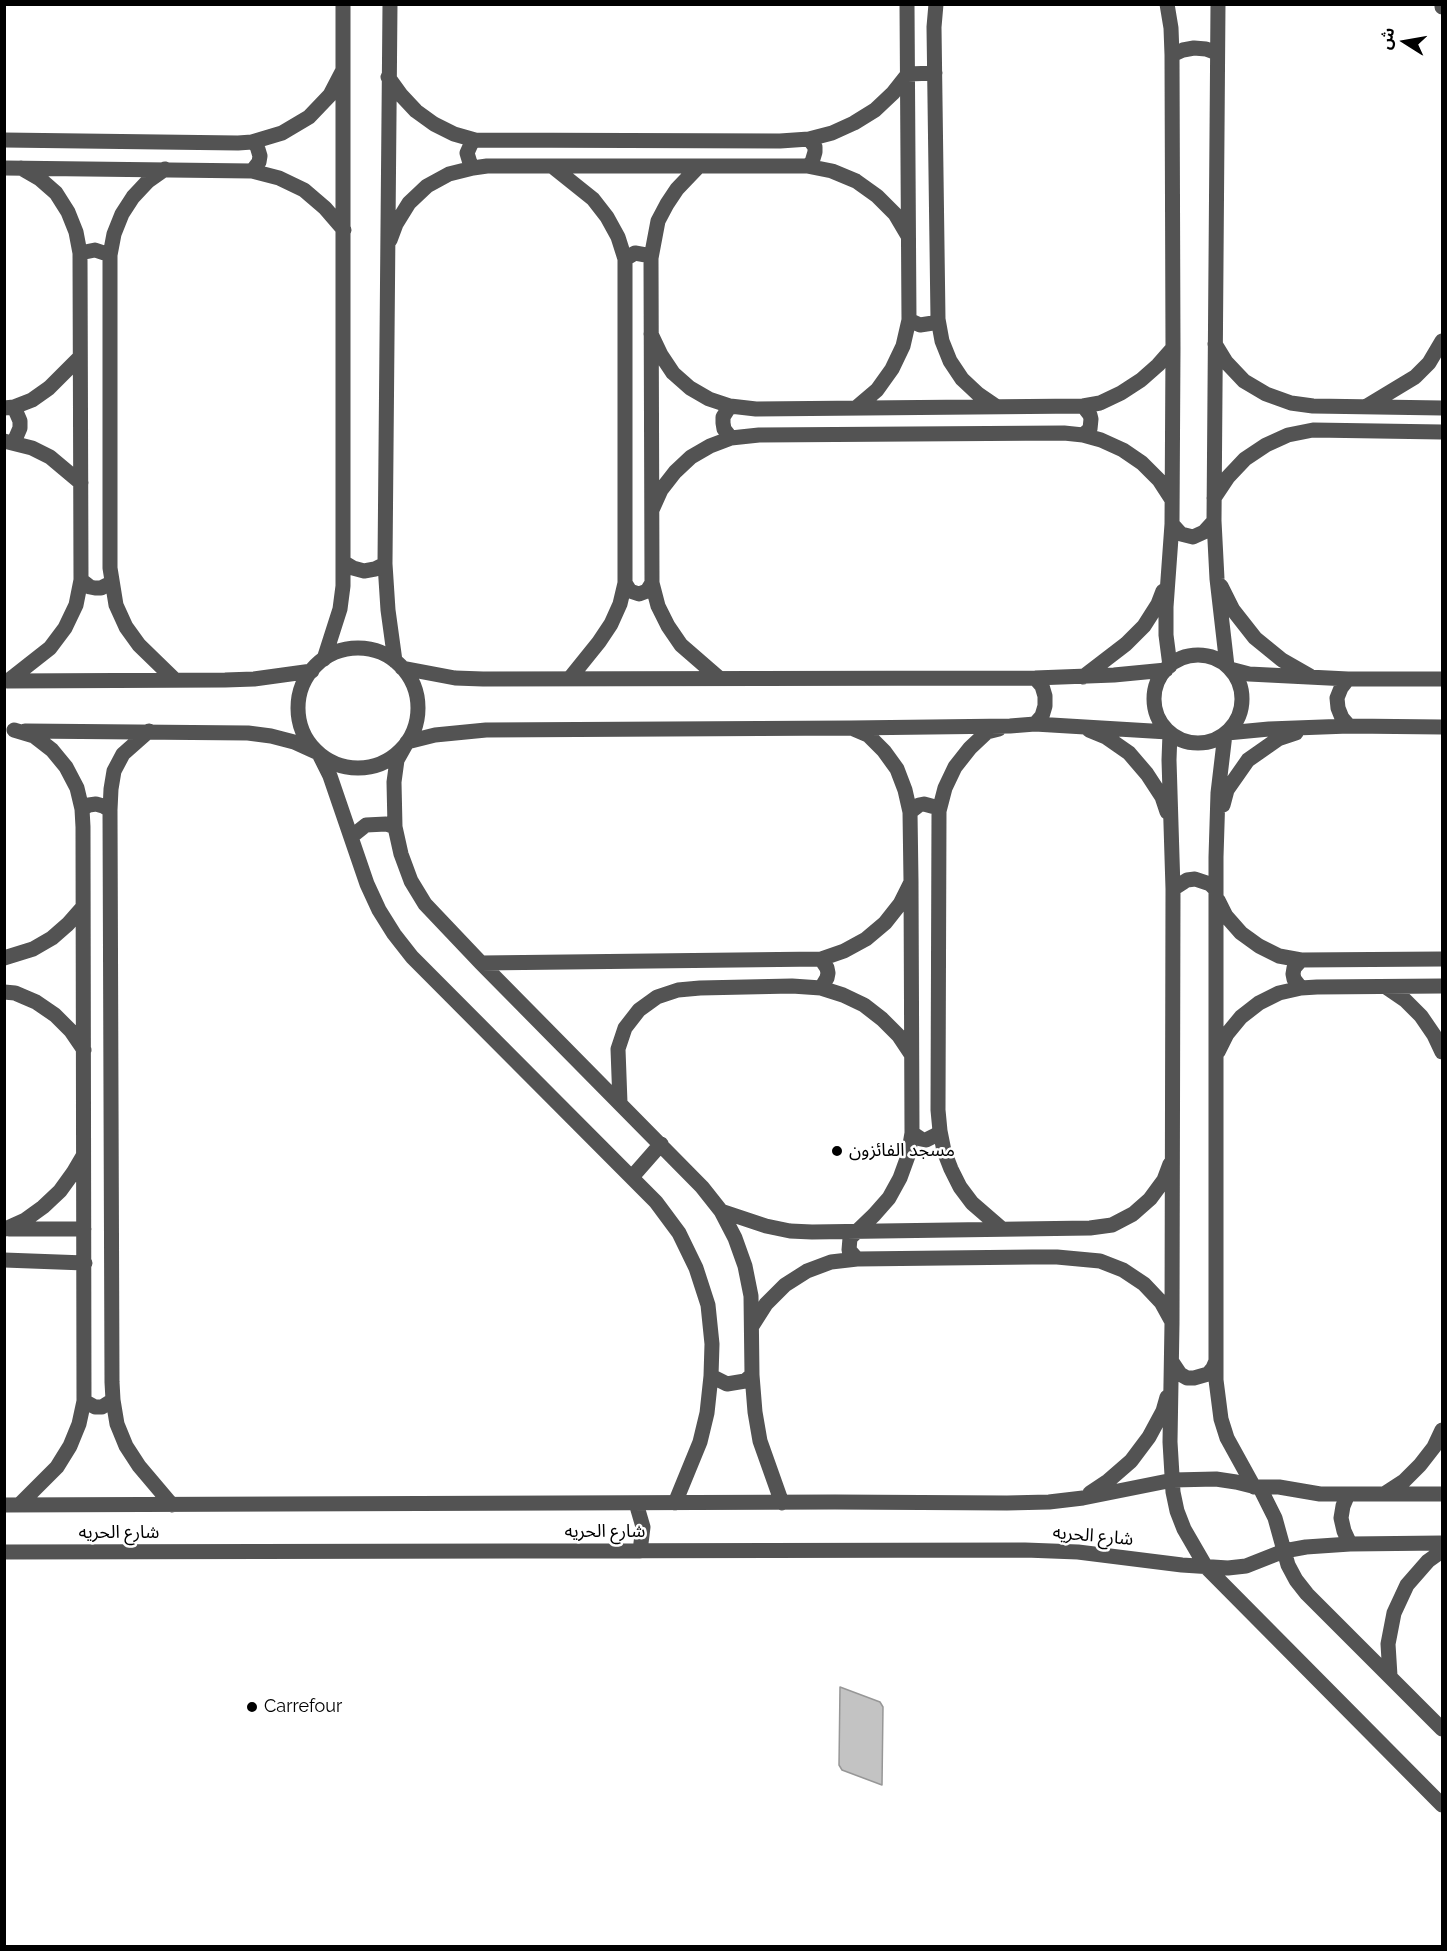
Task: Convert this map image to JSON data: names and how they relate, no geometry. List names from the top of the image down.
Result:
{
  "streets": {
    "street": ["شارع الحريه"]
  },
  "places": ["مسجد الفائزون", "Carrefour"],
  "north": "left"
}
